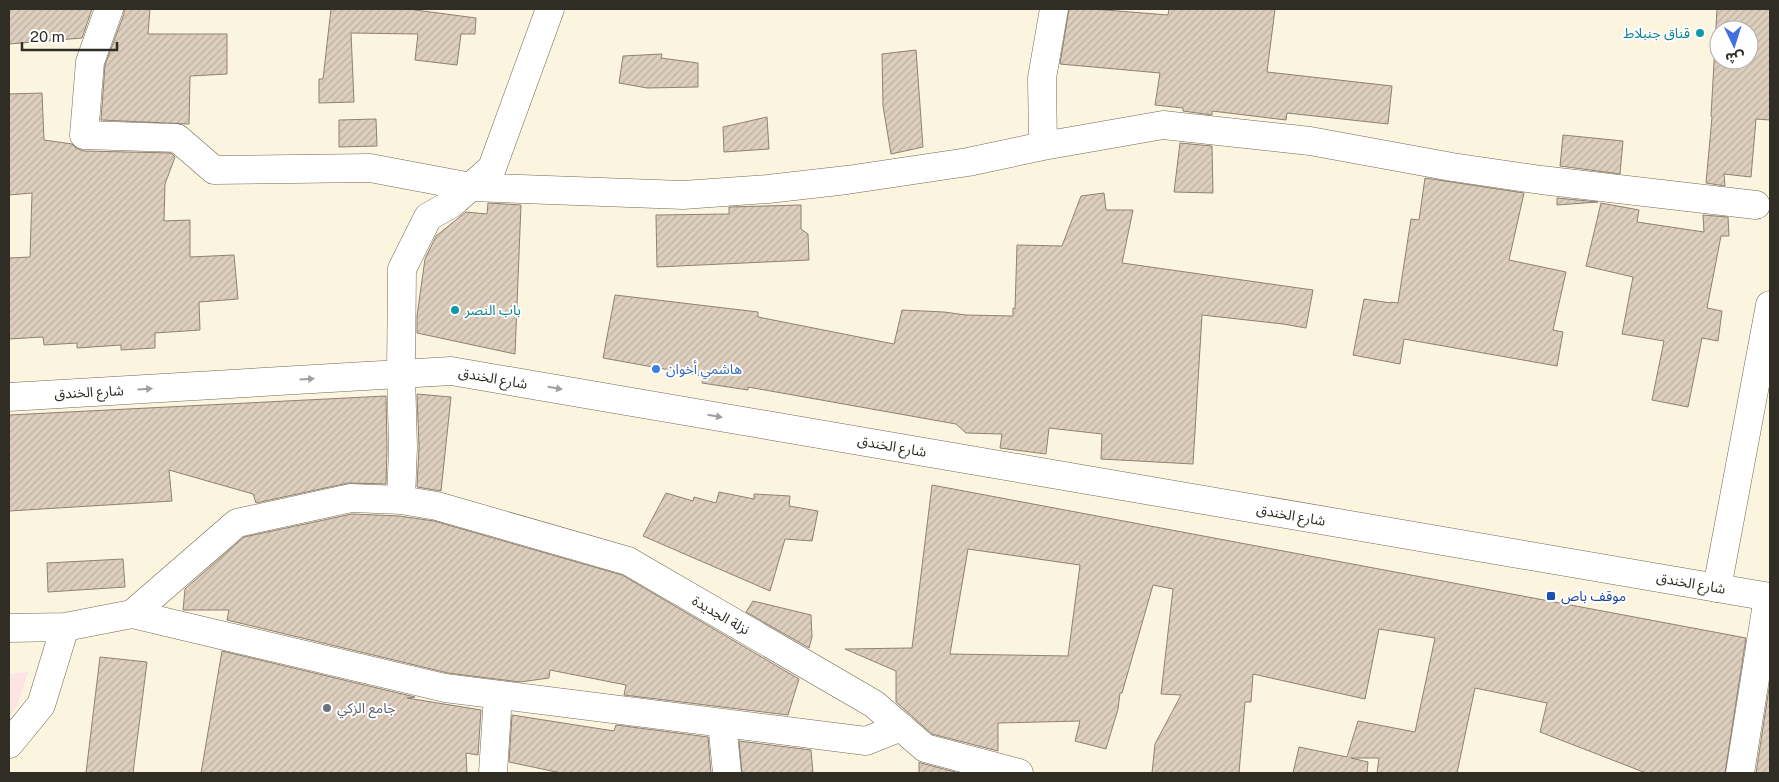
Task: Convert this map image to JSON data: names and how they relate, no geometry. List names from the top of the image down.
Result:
{
  "streets": {
    "street": ["شارع الخندق", "نزلة الجديدة"]
  },
  "places": {
    "other": [
      "قناق جنبلاط",
      "باب النصر",
      "هاشمي أخوان",
      "جامع الزكي"
    ],
    "transit": ["موقف باص"]
  },
  "scale_bar": "20 m",
  "north": "bottom"
}
